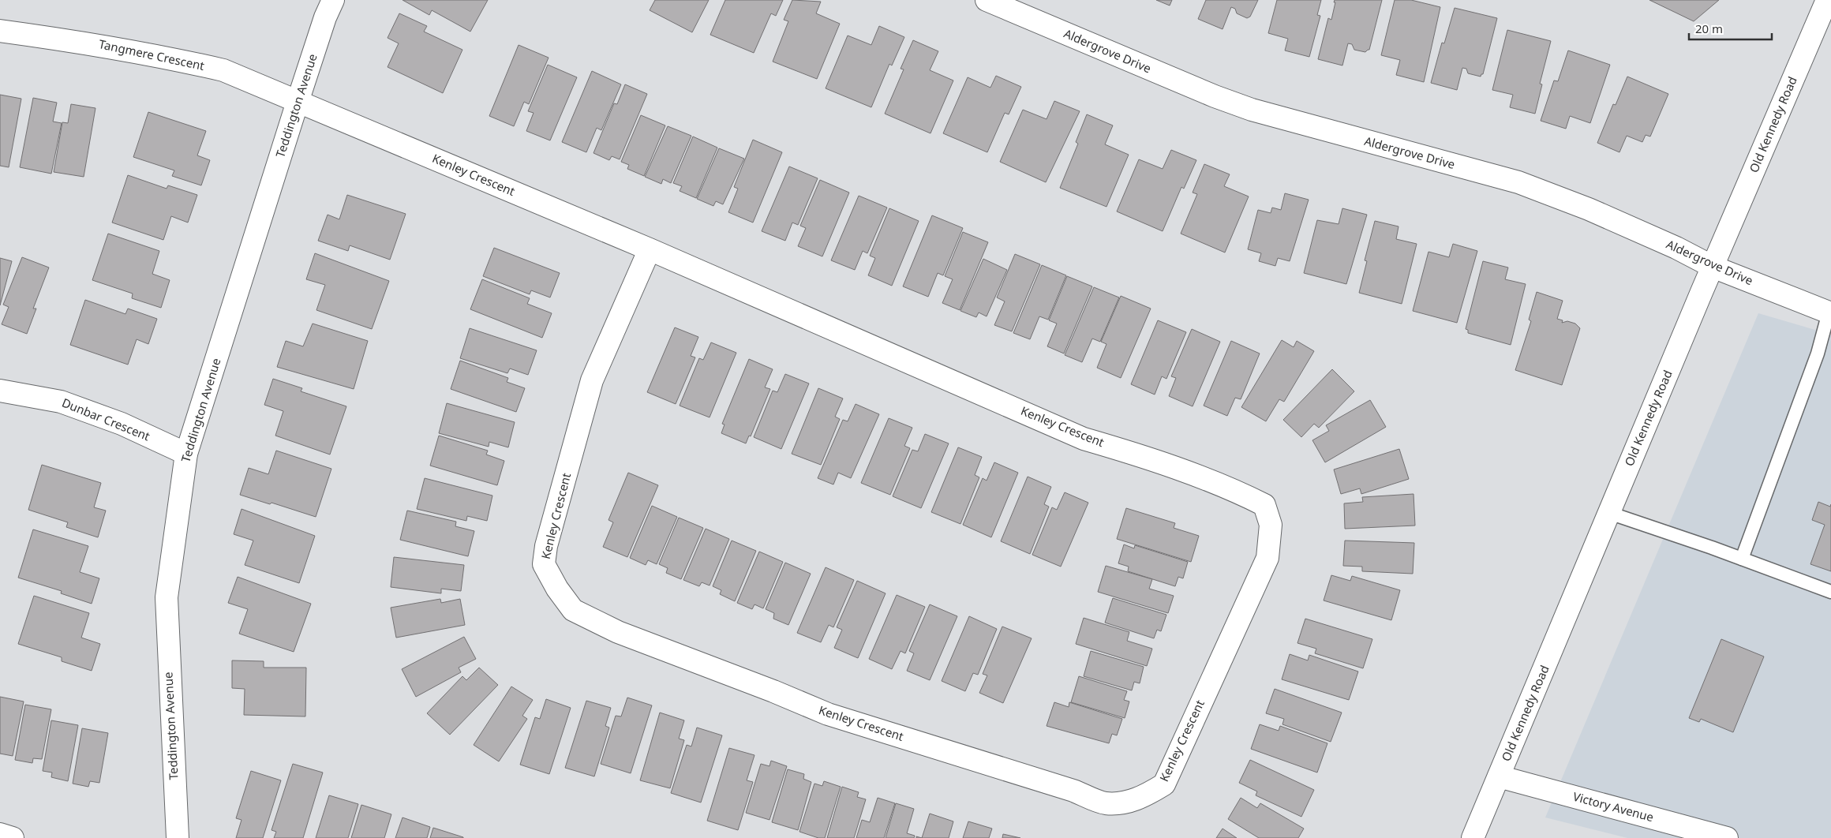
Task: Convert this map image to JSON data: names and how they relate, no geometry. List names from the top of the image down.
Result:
{
  "streets": {
    "street": [
      "Aldergrove Drive",
      "Tangmere Crescent",
      "Teddington Avenue",
      "Old Kennedy Road",
      "Kenley Crescent",
      "Dunbar Crescent",
      "Victory Avenue"
    ]
  },
  "crossings": [
    ["Aldergrove Drive", "Old Kennedy Road"],
    ["Tangmere Crescent", "Teddington Avenue"],
    ["Tangmere Crescent", "Kenley Crescent"],
    ["Teddington Avenue", "Kenley Crescent"],
    ["Teddington Avenue", "Dunbar Crescent"],
    ["Old Kennedy Road", "Victory Avenue"]
  ],
  "scale_bar": "20 m"
}
